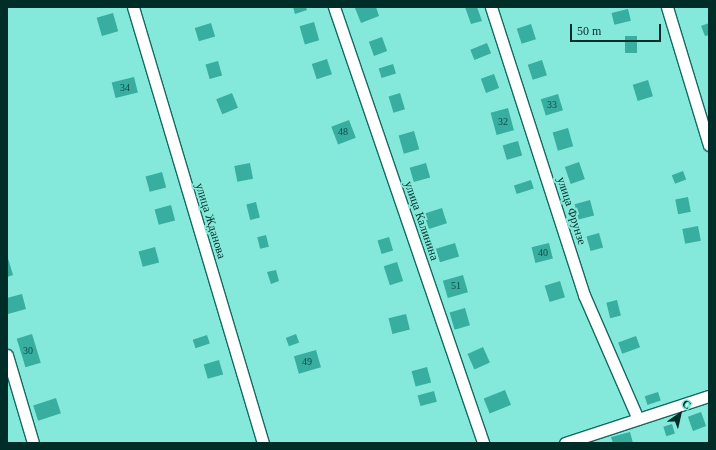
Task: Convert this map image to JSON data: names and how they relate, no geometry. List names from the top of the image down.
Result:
{
  "streets": {
    "street": ["улица Фрунзе", "улица Жданова", "улица Калинина"]
  },
  "house_numbers": [
    "34",
    "33",
    "32",
    "48",
    "40",
    "51",
    "30",
    "49"
  ],
  "scale_bar": "50 m",
  "north": "top right"
}
